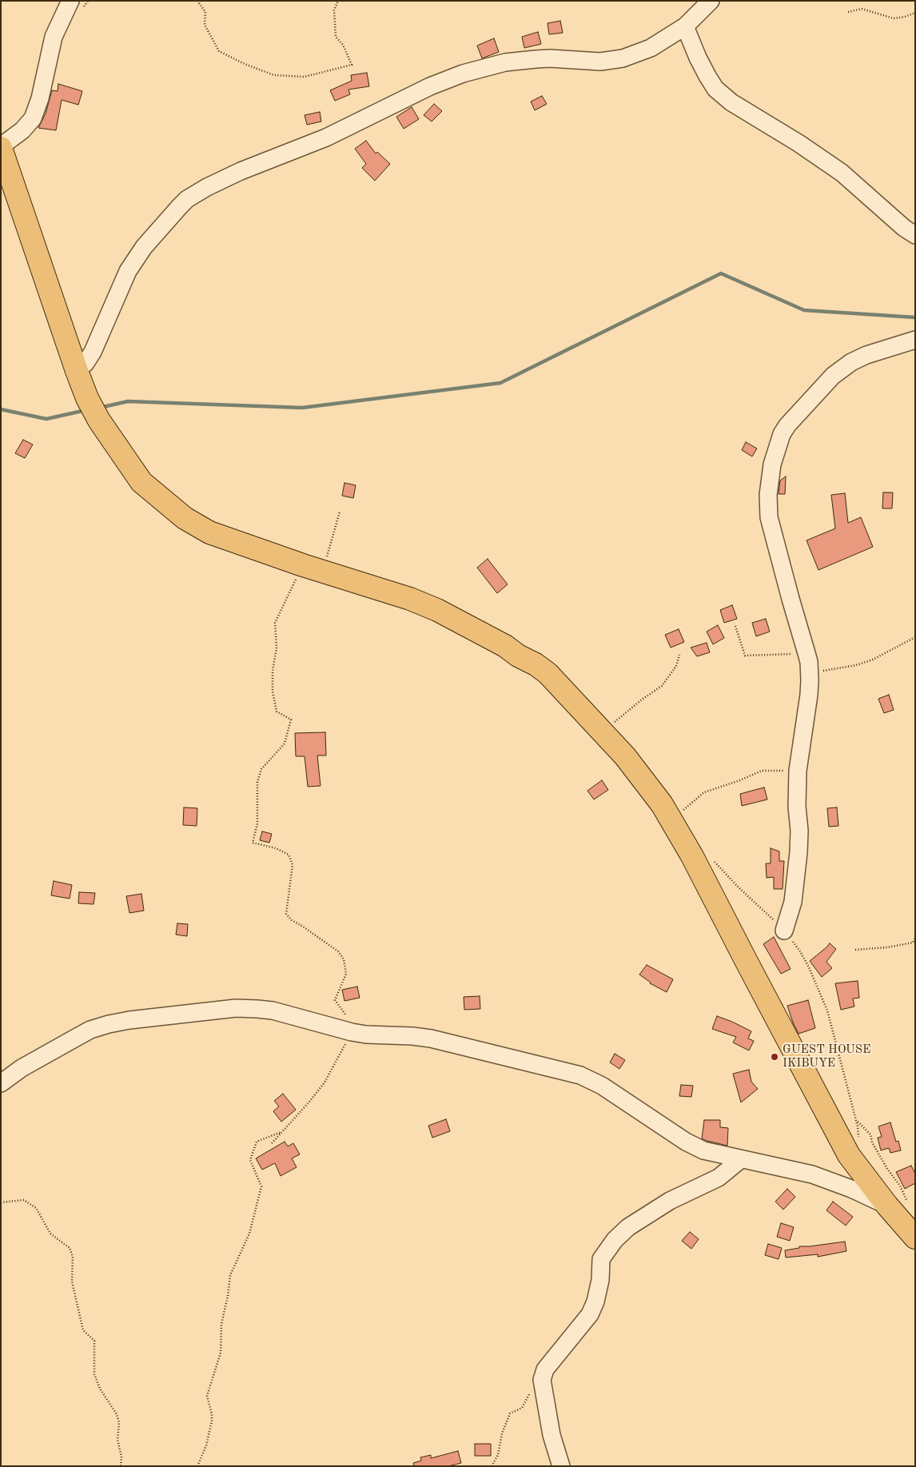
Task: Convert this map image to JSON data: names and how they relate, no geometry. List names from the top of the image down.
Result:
{
  "places": ["GUEST HOUSE IKIBUYE"]
}
